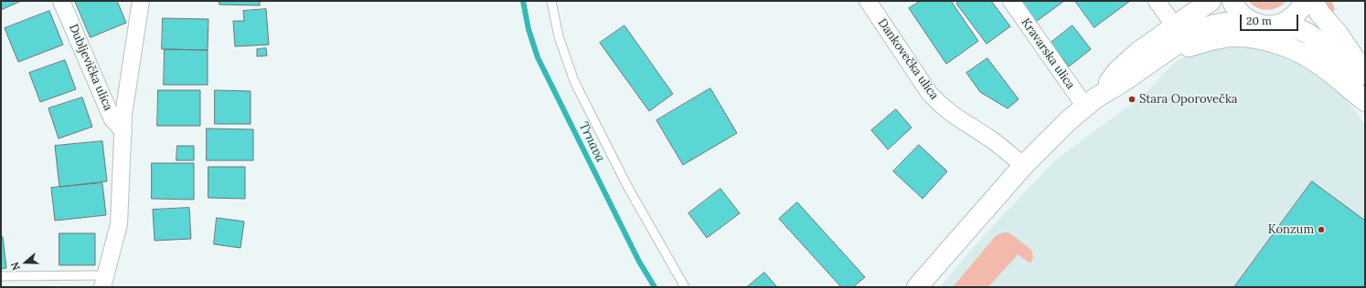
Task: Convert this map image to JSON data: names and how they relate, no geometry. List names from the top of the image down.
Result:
{
  "streets": {
    "street": ["Kravarska ulica", "Dankovečka ulica", "Dubljevička ulica"]
  },
  "water": ["Trnava"],
  "places": ["Stara Oporovečka", "Konzum"],
  "scale_bar": "20 m",
  "north": "left"
}
